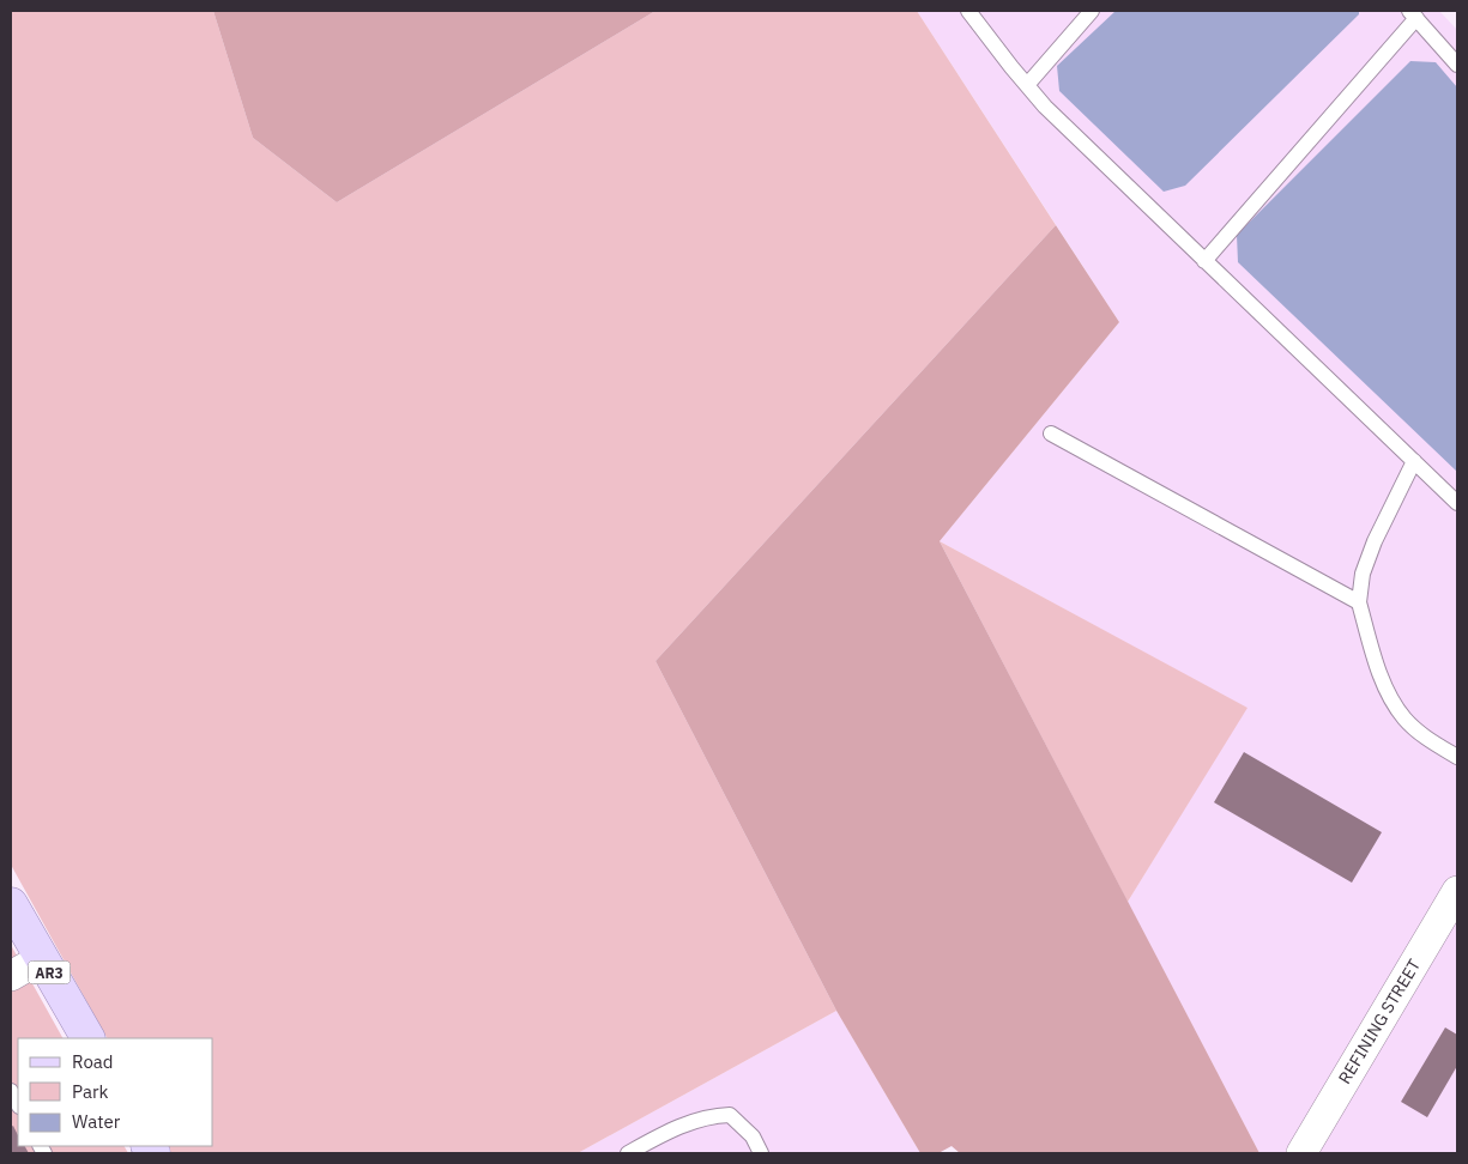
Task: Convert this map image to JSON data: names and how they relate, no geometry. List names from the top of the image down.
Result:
{
  "streets": {
    "main road": ["AR3"],
    "street": ["REFINING STREET"]
  },
  "legend": ["Road", "Park", "Water"]
}
